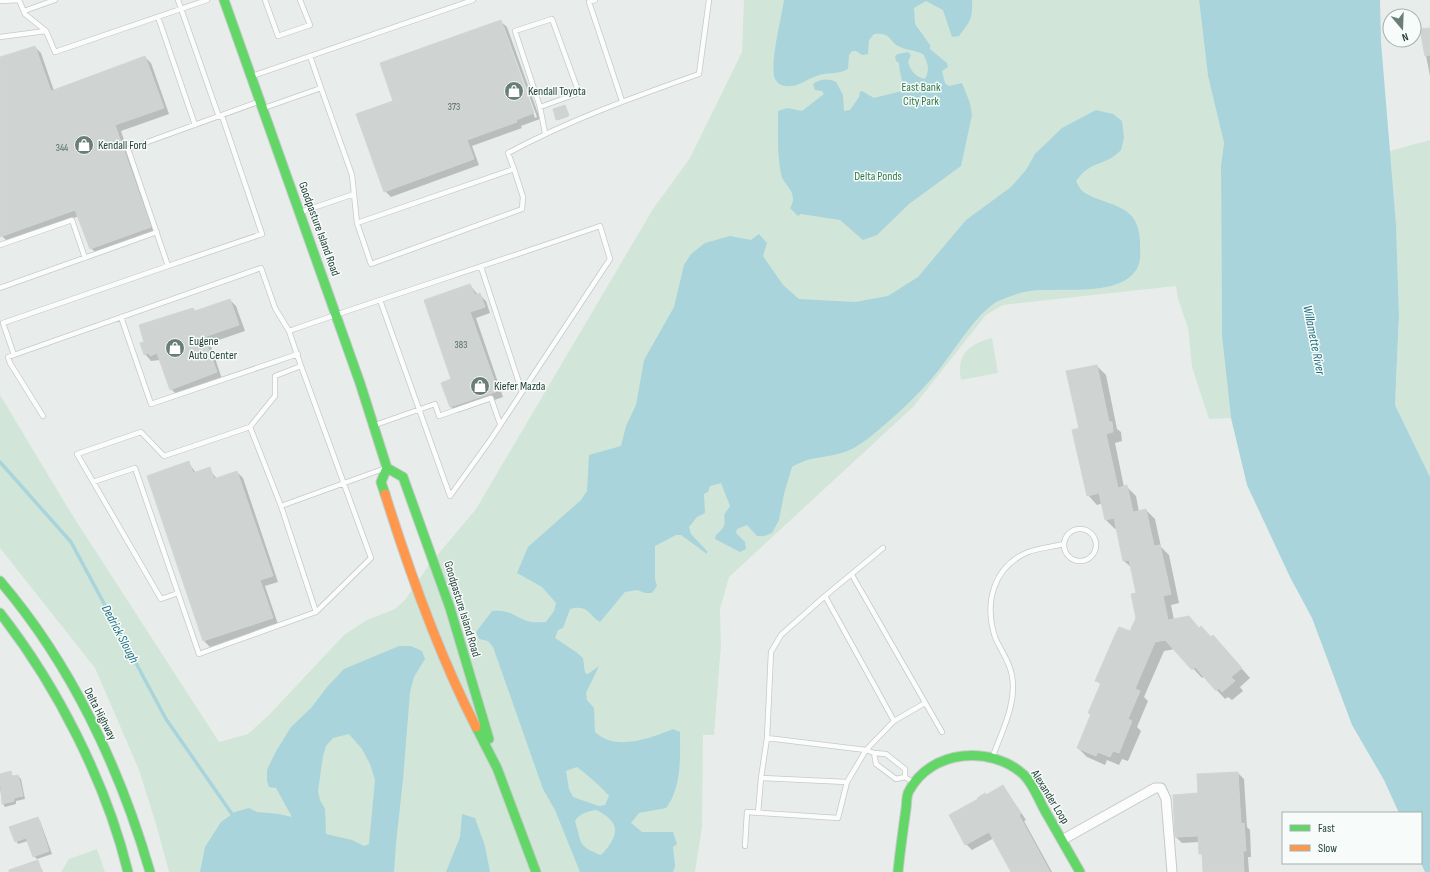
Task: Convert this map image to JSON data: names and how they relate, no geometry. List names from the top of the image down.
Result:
{
  "streets": {
    "main road": ["Goodpasture Island Road", "Delta Highway", "Alexander Loop"]
  },
  "water": ["Willamette River", "Dedrick Slough"],
  "parks": ["East Bank City Park", "Delta Ponds"],
  "places": {
    "shop": [
      "Kendall Toyota",
      "Kendall Ford",
      "Eugene Auto Center",
      "Kiefer Mazda"
    ]
  },
  "house_numbers": ["373", "344", "383"],
  "legend": ["Fast", "Slow"],
  "north": "bottom"
}
